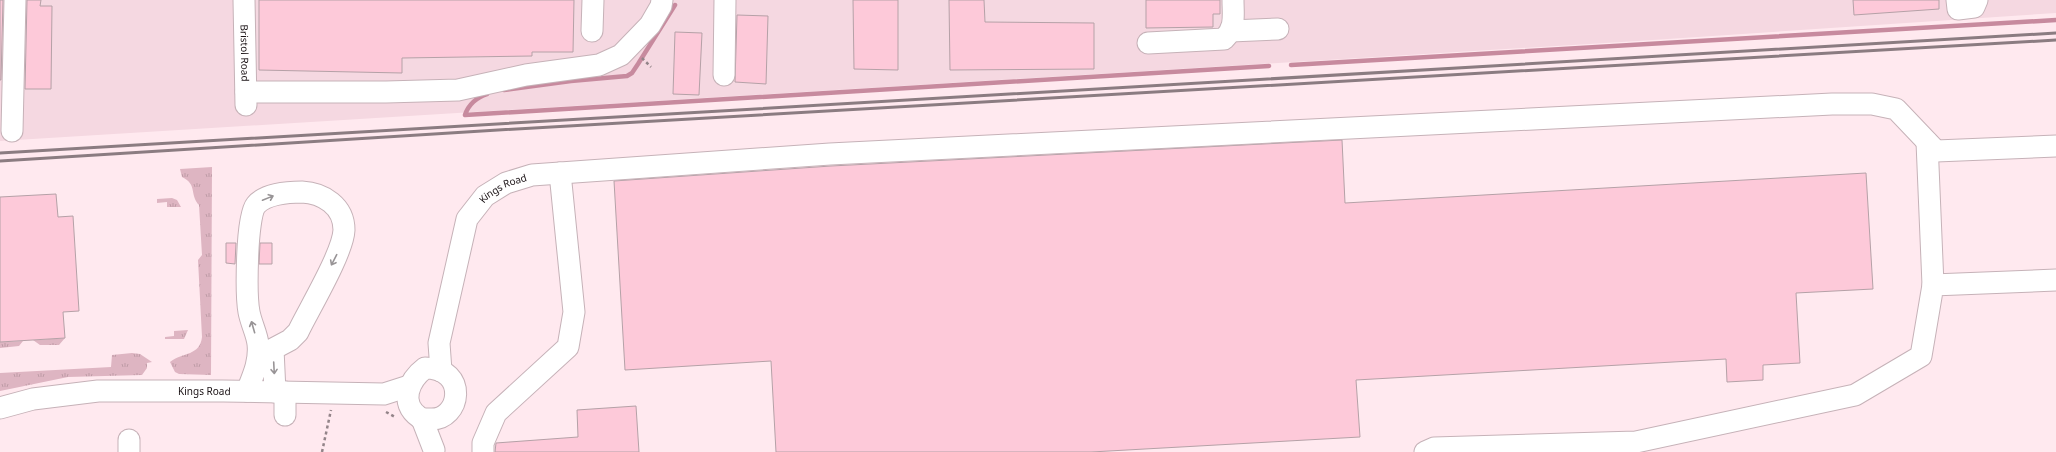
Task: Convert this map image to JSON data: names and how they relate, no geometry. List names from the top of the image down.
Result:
{
  "streets": {
    "street": ["Bristol Road", "Kings Road"]
  }
}
